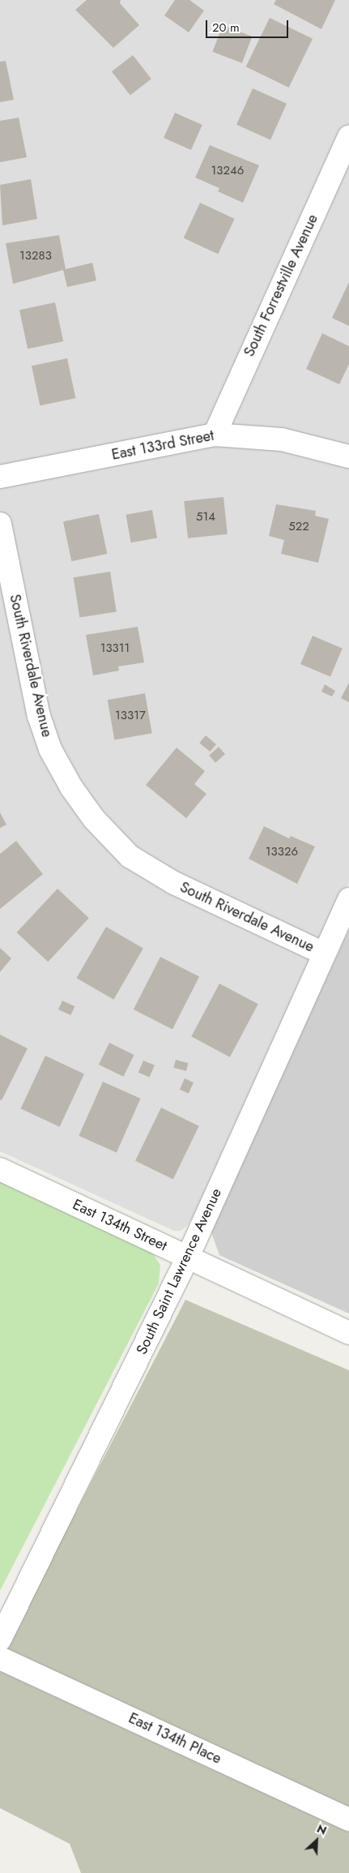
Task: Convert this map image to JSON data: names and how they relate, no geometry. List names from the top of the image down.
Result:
{
  "streets": {
    "street": [
      "South Forrestville Avenue",
      "East 133rd Street",
      "South Riverdale Avenue",
      "East 134th Street",
      "South Saint Lawrence Avenue",
      "East 134th Place"
    ]
  },
  "crossings": [
    ["South Forrestville Avenue", "East 133rd Street"],
    ["South Riverdale Avenue", "South Saint Lawrence Avenue"],
    ["East 134th Street", "South Saint Lawrence Avenue"]
  ],
  "house_numbers": [
    "13246",
    "13283",
    "514",
    "522",
    "13311",
    "13317",
    "13326"
  ],
  "scale_bar": "20 m",
  "north": "top right"
}
